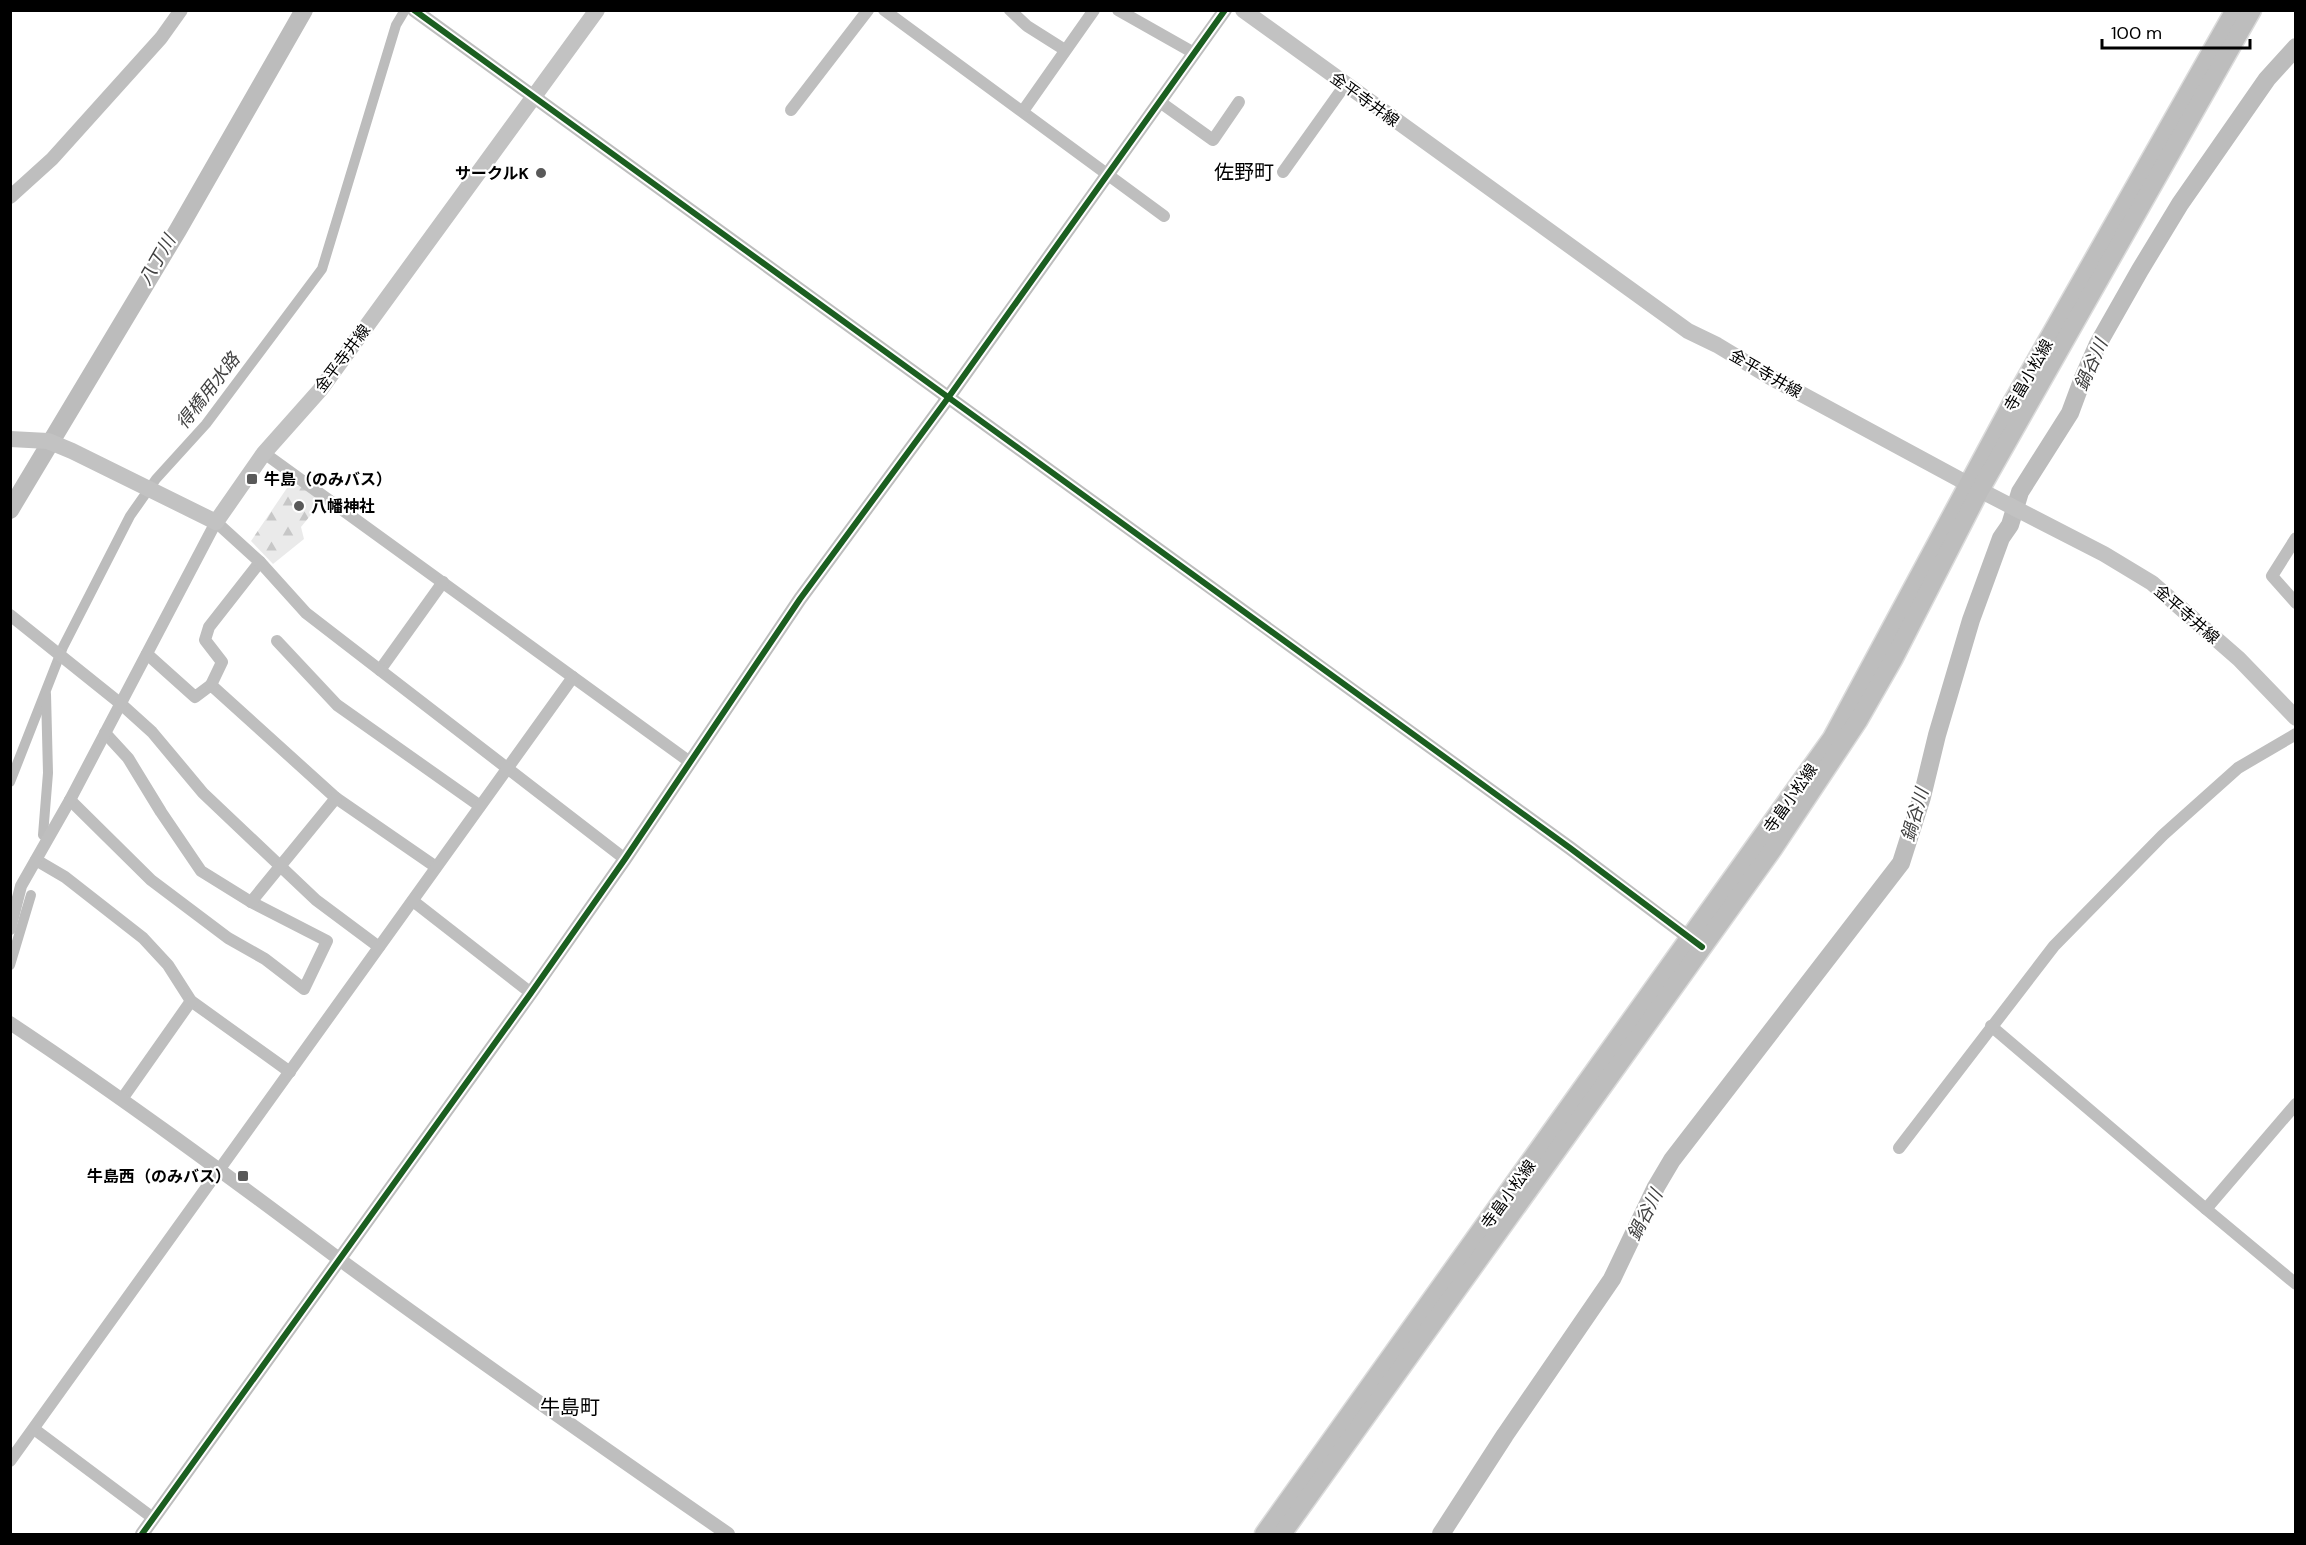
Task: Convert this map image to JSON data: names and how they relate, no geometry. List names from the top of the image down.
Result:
{
  "streets": {
    "main road": ["金平寺井線", "寺畠小松線"]
  },
  "crossings": [
    ["金平寺井線", "寺畠小松線"]
  ],
  "districts": ["佐野町", "牛島町"],
  "water": ["八丁川", "鍋谷川", "得橋用水路"],
  "places": {
    "other": ["サークルK", "八幡神社"],
    "transit": ["牛島（のみバス）", "牛島西（のみバス）"]
  },
  "scale_bar": "100 m"
}
